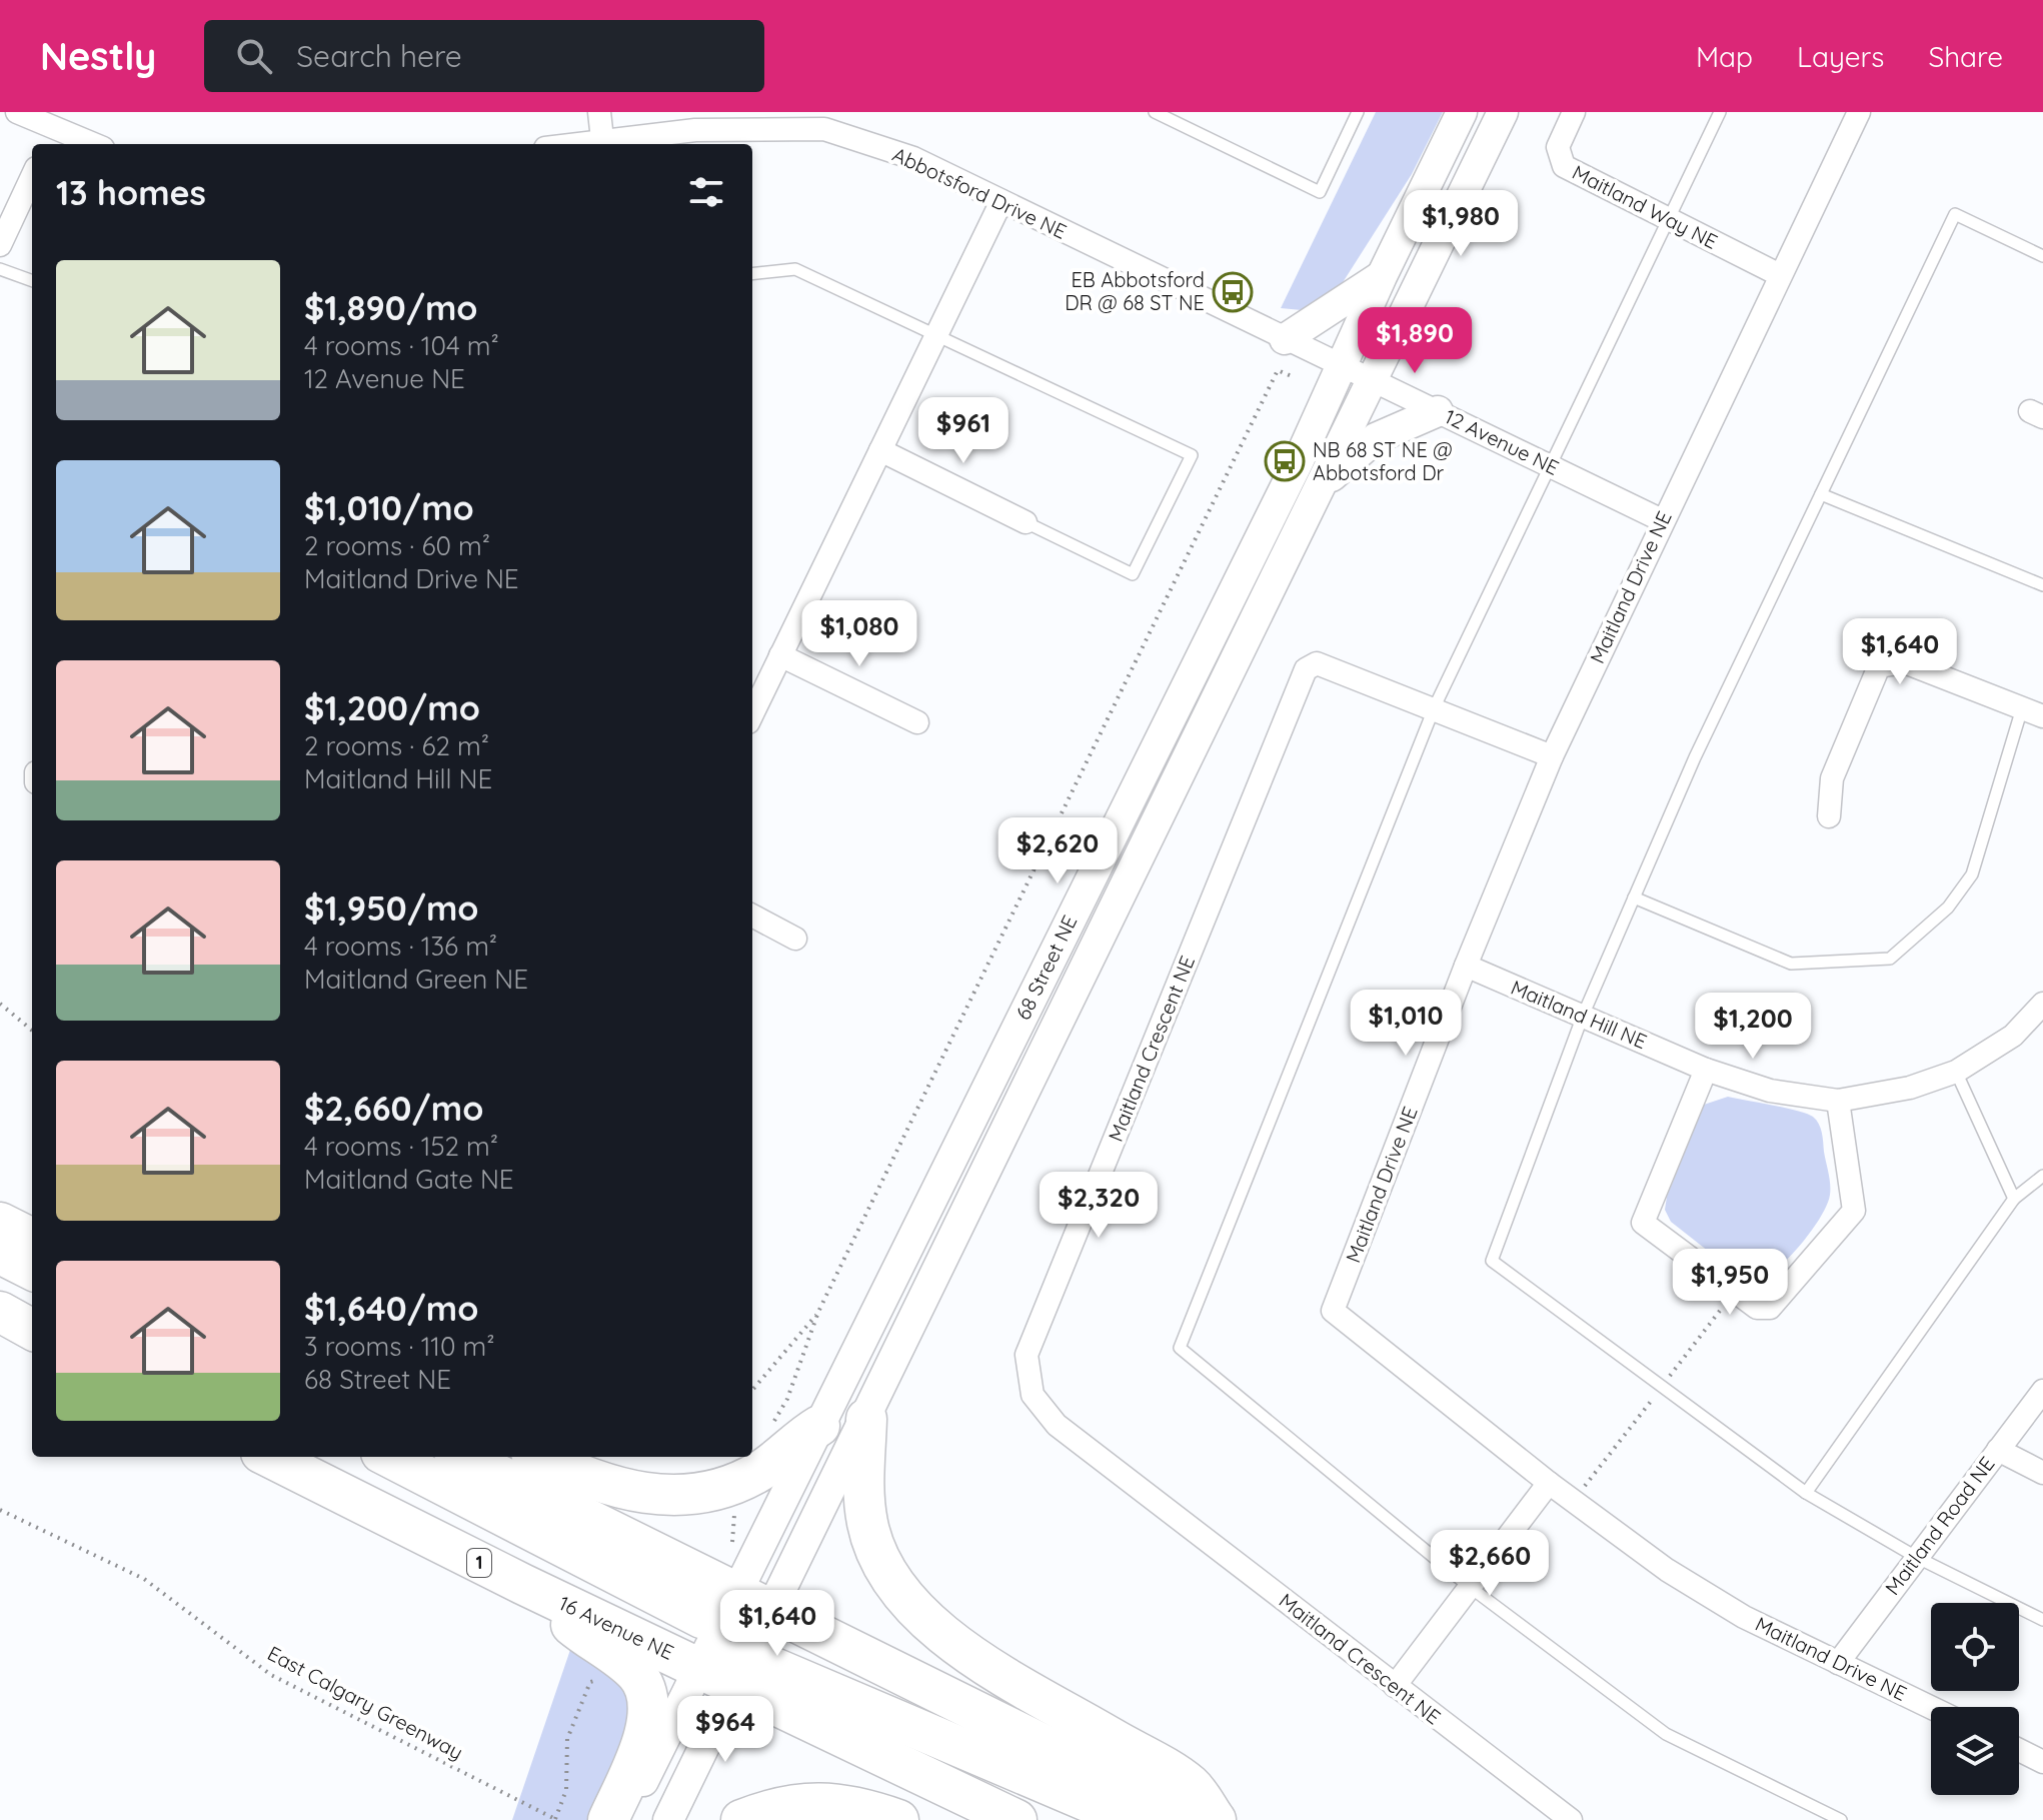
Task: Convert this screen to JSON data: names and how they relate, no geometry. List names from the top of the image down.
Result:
{
  "streets": {
    "highway": ["1", "16 Avenue NE"],
    "main road": ["68 Street NE"],
    "street": [
      "Abbotsford Drive NE",
      "Maitland Way NE",
      "12 Avenue NE",
      "Maitland Drive NE",
      "Maitland Hill NE",
      "Maitland Crescent NE",
      "Maitland Road NE"
    ],
    "path": ["East Calgary Greenway"]
  },
  "crossings": [
    ["Abbotsford Drive NE", "12 Avenue NE"],
    ["Abbotsford Drive NE", "68 Street NE"],
    ["Maitland Way NE", "Maitland Drive NE"],
    ["12 Avenue NE", "Maitland Drive NE"],
    ["12 Avenue NE", "68 Street NE"],
    ["Maitland Drive NE", "Maitland Hill NE"],
    ["Maitland Drive NE", "Maitland Crescent NE"],
    ["Maitland Drive NE", "Maitland Road NE"],
    ["68 Street NE", "16 Avenue NE"]
  ],
  "places": {
    "bus stop": ["EB Abbotsford DR @ 68 ST NE", "NB 68 ST NE @ Abbotsford Dr"]
  },
  "page": {
    "header": "Nestly",
    "search": "Search here",
    "nav": ["Map", "Layers", "Share"],
    "heading": "13 homes",
    "price": [
      "$1,980",
      "$1,890",
      "$961",
      "$1,080",
      "$1,640",
      "$2,620",
      "$1,010",
      "$1,200",
      "$2,320",
      "$1,950",
      "$2,660",
      "$1,640",
      "$964"
    ],
    "list": [
      {
        "name": "$1,890/mo",
        "note": "4 rooms · 104 m² · 12 Avenue NE"
      },
      {
        "name": "$1,010/mo",
        "note": "2 rooms · 60 m² · Maitland Drive NE"
      },
      {
        "name": "$1,200/mo",
        "note": "2 rooms · 62 m² · Maitland Hill NE"
      },
      {
        "name": "$1,950/mo",
        "note": "4 rooms · 136 m² · Maitland Green NE"
      },
      {
        "name": "$2,660/mo",
        "note": "4 rooms · 152 m² · Maitland Gate NE"
      },
      {
        "name": "$1,640/mo",
        "note": "3 rooms · 110 m² · 68 Street NE"
      }
    ]
  }
}
